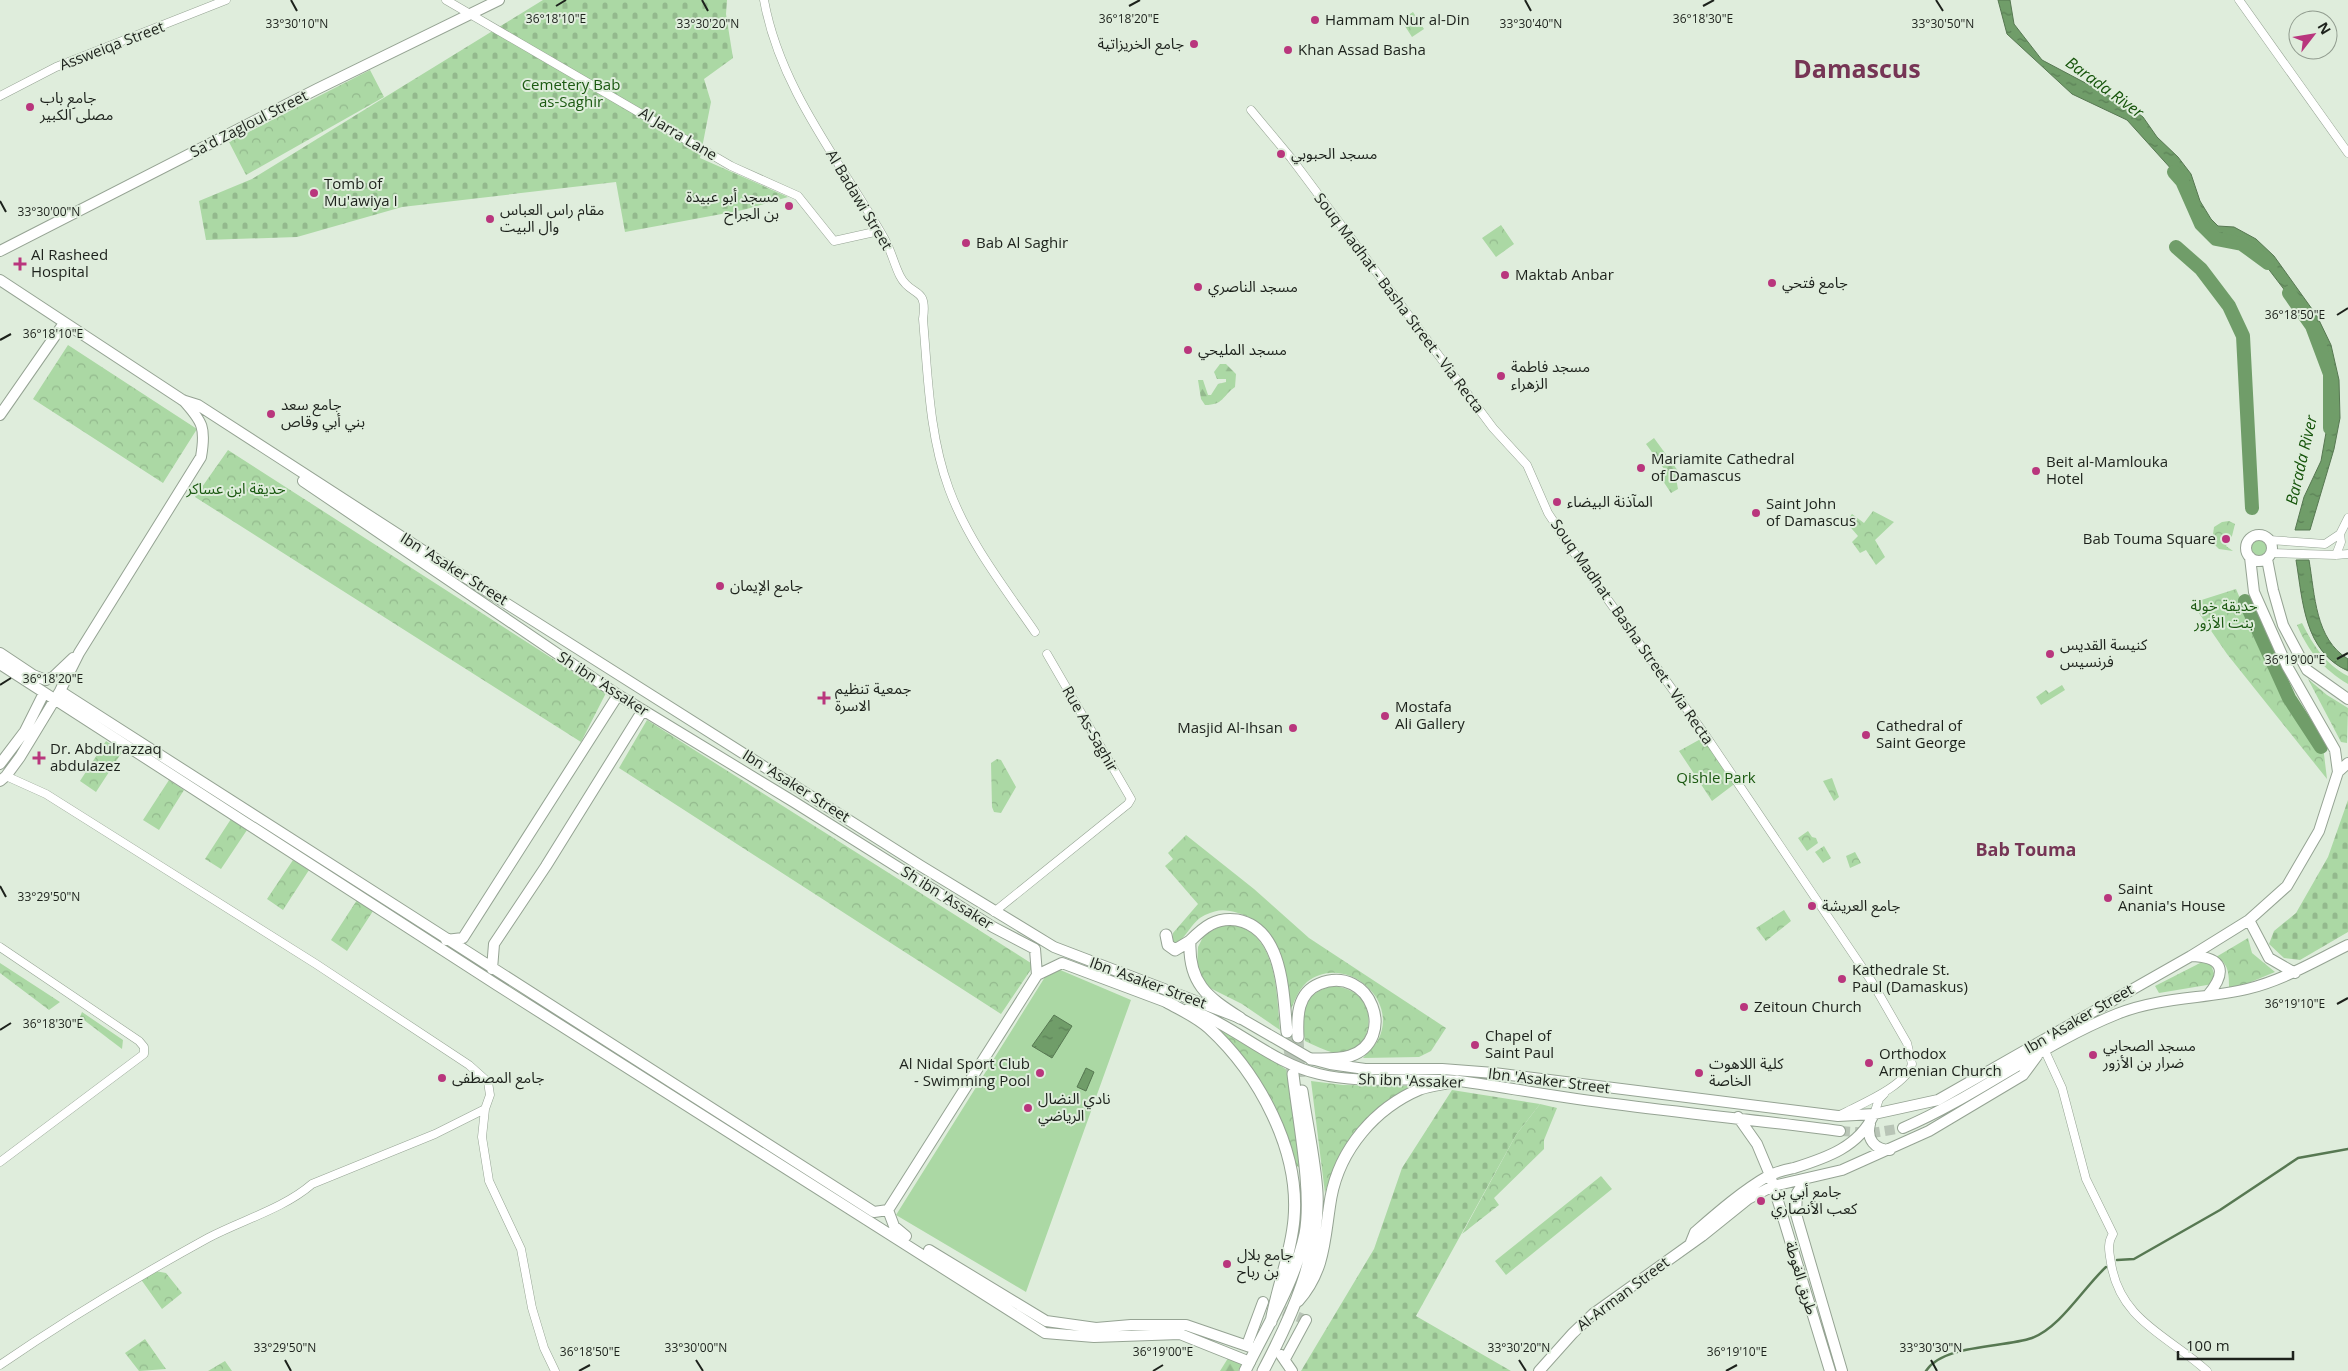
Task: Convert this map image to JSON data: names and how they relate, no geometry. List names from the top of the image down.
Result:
{
  "streets": {
    "main road": [
      "Sa'd Zagloul Street",
      "Ibn 'Asaker Street",
      "Sh ibn 'Assaker",
      "طريق الغوطة",
      "Al-Arman Street"
    ],
    "street": [
      "Assweiqa Street",
      "Al Jarra Lane",
      "Al Badawi Street",
      "Souq Madhat - Basha Street - Via Recta",
      "Rue As-Saghir"
    ]
  },
  "crossings": [
    ["Sa'd Zagloul Street", "Al Jarra Lane"],
    ["Al Jarra Lane", "Al Badawi Street"],
    ["Ibn 'Asaker Street", "Sh ibn 'Assaker"],
    ["Ibn 'Asaker Street", "Rue As-Saghir"],
    ["Ibn 'Asaker Street", "Al-Arman Street"],
    ["Sh ibn 'Assaker", "طريق الغوطة"],
    ["طريق الغوطة", "Al-Arman Street"]
  ],
  "districts": ["Damascus", "Bab Touma"],
  "water": ["Barada River"],
  "parks": [
    "Cemetery Bab as-Saghir",
    "حديقة ابن عساكر",
    "حديقة خولة بنت الأزور",
    "Qishle Park"
  ],
  "places": {
    "other": [
      "Hammam Nur al-Din",
      "جامع الخريزاتية",
      "Khan Assad Basha",
      "جامع باب مصلى الكبير",
      "مسجد الحبوبي",
      "Tomb of Mu'awiya I",
      "مسجد أبو عبيدة بن الجراح",
      "مقام راس العباس وال البيت",
      "Bab Al Saghir",
      "Maktab Anbar",
      "جامع فتحي",
      "مسجد الناصري",
      "مسجد المليحي",
      "مسجد فاطمة الزهراء",
      "جامع سعد بني أبي وقاص",
      "Mariamite Cathedral of Damascus",
      "Beit al-Mamlouka Hotel",
      "المآذنة البيضاء",
      "Saint John of Damascus",
      "Bab Touma Square",
      "جامع الإيمان",
      "كنيسة القديس فرنسيس",
      "Mostafa Ali Gallery",
      "Masjid Al-Ihsan",
      "Cathedral of Saint George",
      "Saint Anania's House",
      "جامع العريشة",
      "Kathedrale St. Paul (Damaskus)",
      "Zeitoun Church",
      "Chapel of Saint Paul",
      "مسجد الصحابي ضرار بن الأزور",
      "Orthodox Armenian Church",
      "Al Nidal Sport Club - Swimming Pool",
      "كلية اللاهوت الخاصة",
      "جامع المصطفى",
      "نادي النضال الرياضي",
      "جامع أبي بن كعب الأنصاري",
      "جامع بلال بن رباح"
    ],
    "health": ["Al Rasheed Hospital", "جمعية تنظيم الاسرة", "Dr. Abdulrazzaq abdulazez"]
  },
  "scale_bar": "100 m",
  "north": "top right",
  "coordinates": [
    "36°18'10\"E",
    "36°18'20\"E",
    "36°18'30\"E",
    "33°30'10\"N",
    "33°30'20\"N",
    "33°30'40\"N",
    "33°30'50\"N",
    "33°30'00\"N",
    "36°18'50\"E",
    "36°19'00\"E",
    "33°29'50\"N",
    "36°19'10\"E",
    "33°30'30\"N"
  ]
}
